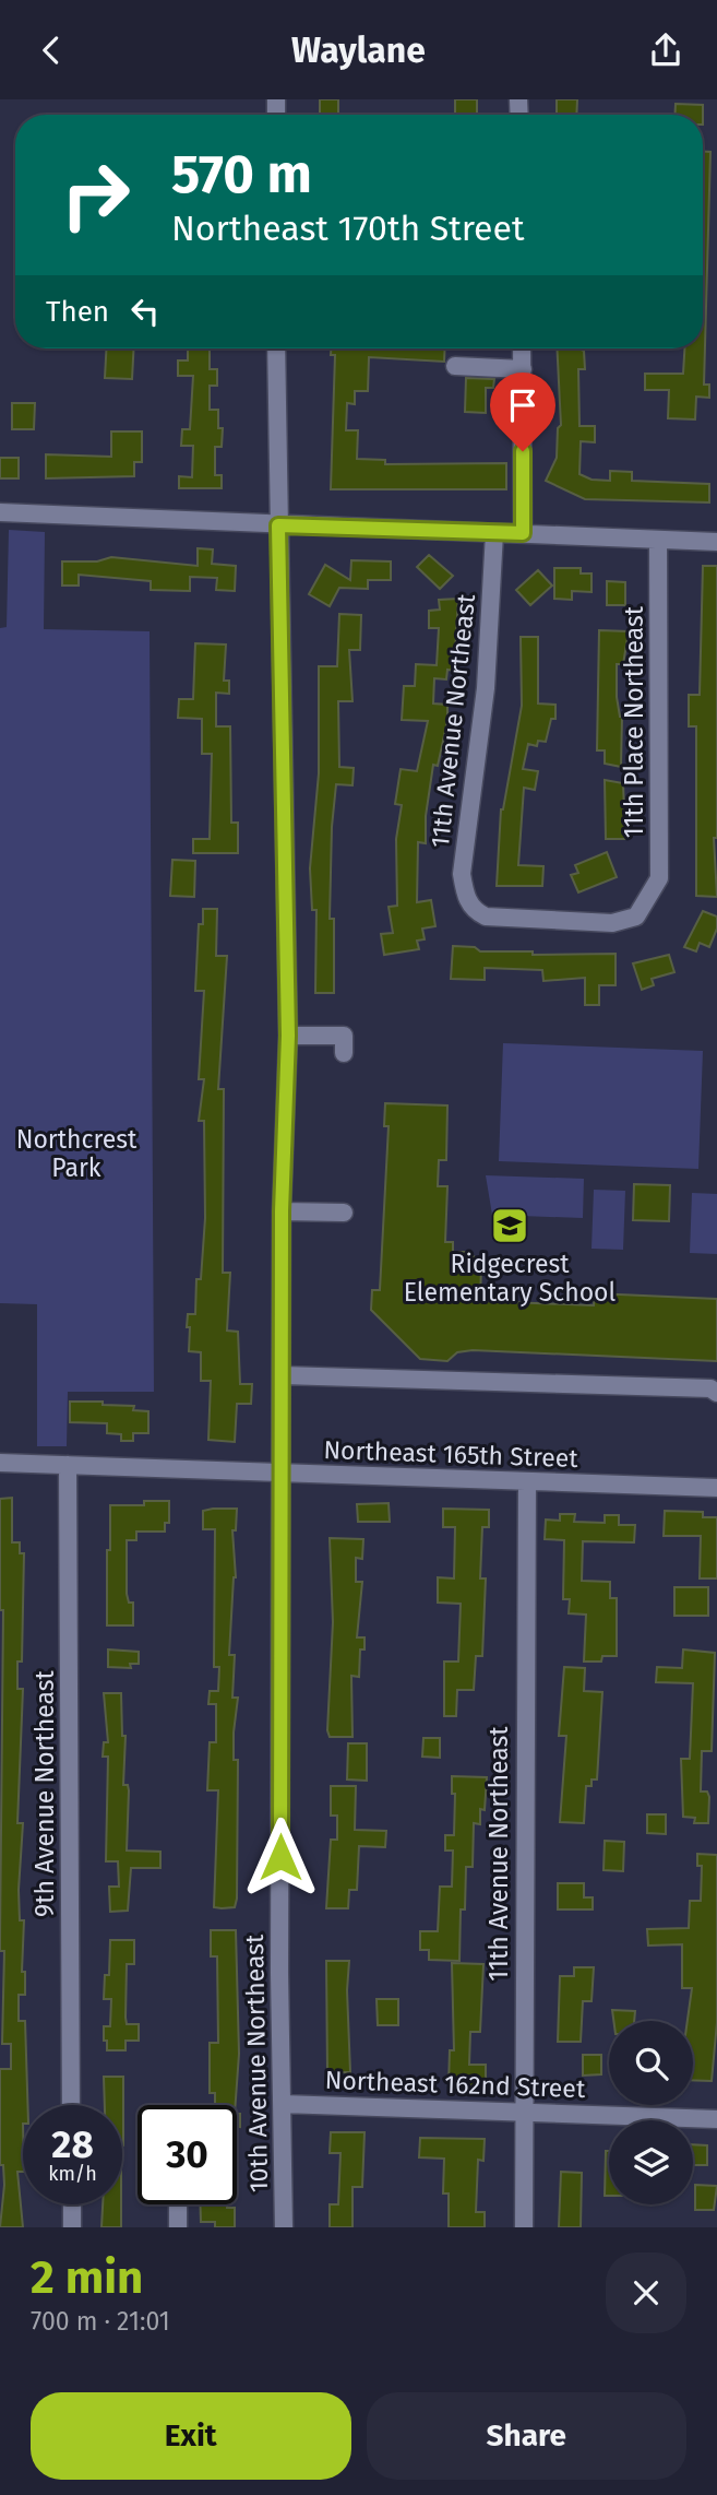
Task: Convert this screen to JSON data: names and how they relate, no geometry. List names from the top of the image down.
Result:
{
  "streets": {
    "street": [
      "11th Avenue Northeast",
      "11th Place Northeast",
      "Northeast 165th Street",
      "9th Avenue Northeast",
      "10th Avenue Northeast",
      "Northeast 162nd Street"
    ]
  },
  "crossings": [
    ["11th Avenue Northeast", "11th Place Northeast"],
    ["11th Avenue Northeast", "Northeast 165th Street"],
    ["11th Avenue Northeast", "Northeast 162nd Street"],
    ["Northeast 165th Street", "9th Avenue Northeast"],
    ["Northeast 165th Street", "10th Avenue Northeast"],
    ["10th Avenue Northeast", "Northeast 162nd Street"]
  ],
  "parks": ["Northcrest Park"],
  "places": {
    "school or university": ["Ridgecrest Elementary School"]
  },
  "page": {
    "header": "Waylane",
    "turn": ["570 m", "Northeast 170th Street"],
    "then": "Then",
    "speed": "28 km/h",
    "limit": "30",
    "heading": ["2 min", "700 m · 21:01"],
    "buttons": ["Exit", "Share"]
  }
}
